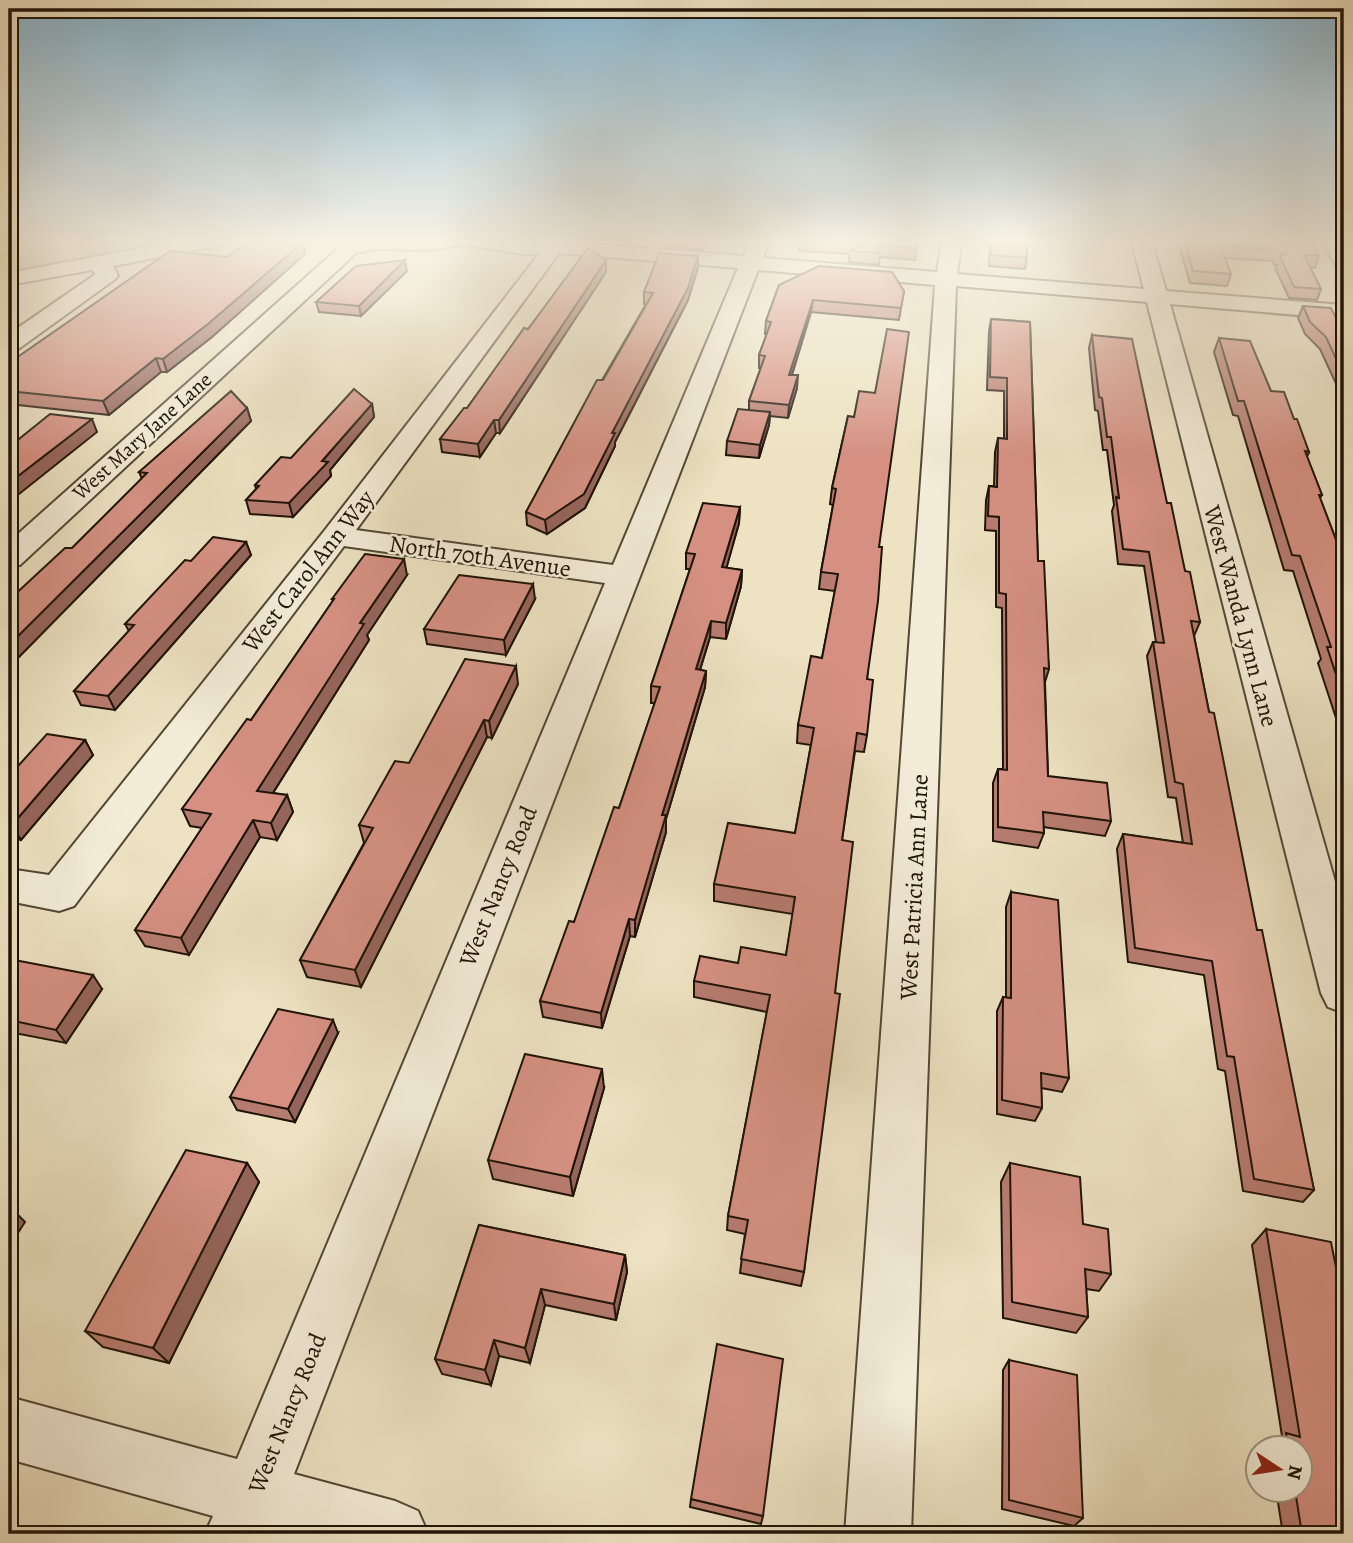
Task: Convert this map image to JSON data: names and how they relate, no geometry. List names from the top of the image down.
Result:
{
  "streets": {
    "street": [
      "West Mary Jane Lane",
      "North 70th Avenue",
      "West Carol Ann Way",
      "West Wanda Lynn Lane",
      "West Nancy Road",
      "West Patricia Ann Lane"
    ]
  },
  "crossings": [
    ["North 70th Avenue", "West Carol Ann Way"],
    ["North 70th Avenue", "West Nancy Road"]
  ],
  "north": "right"
}
